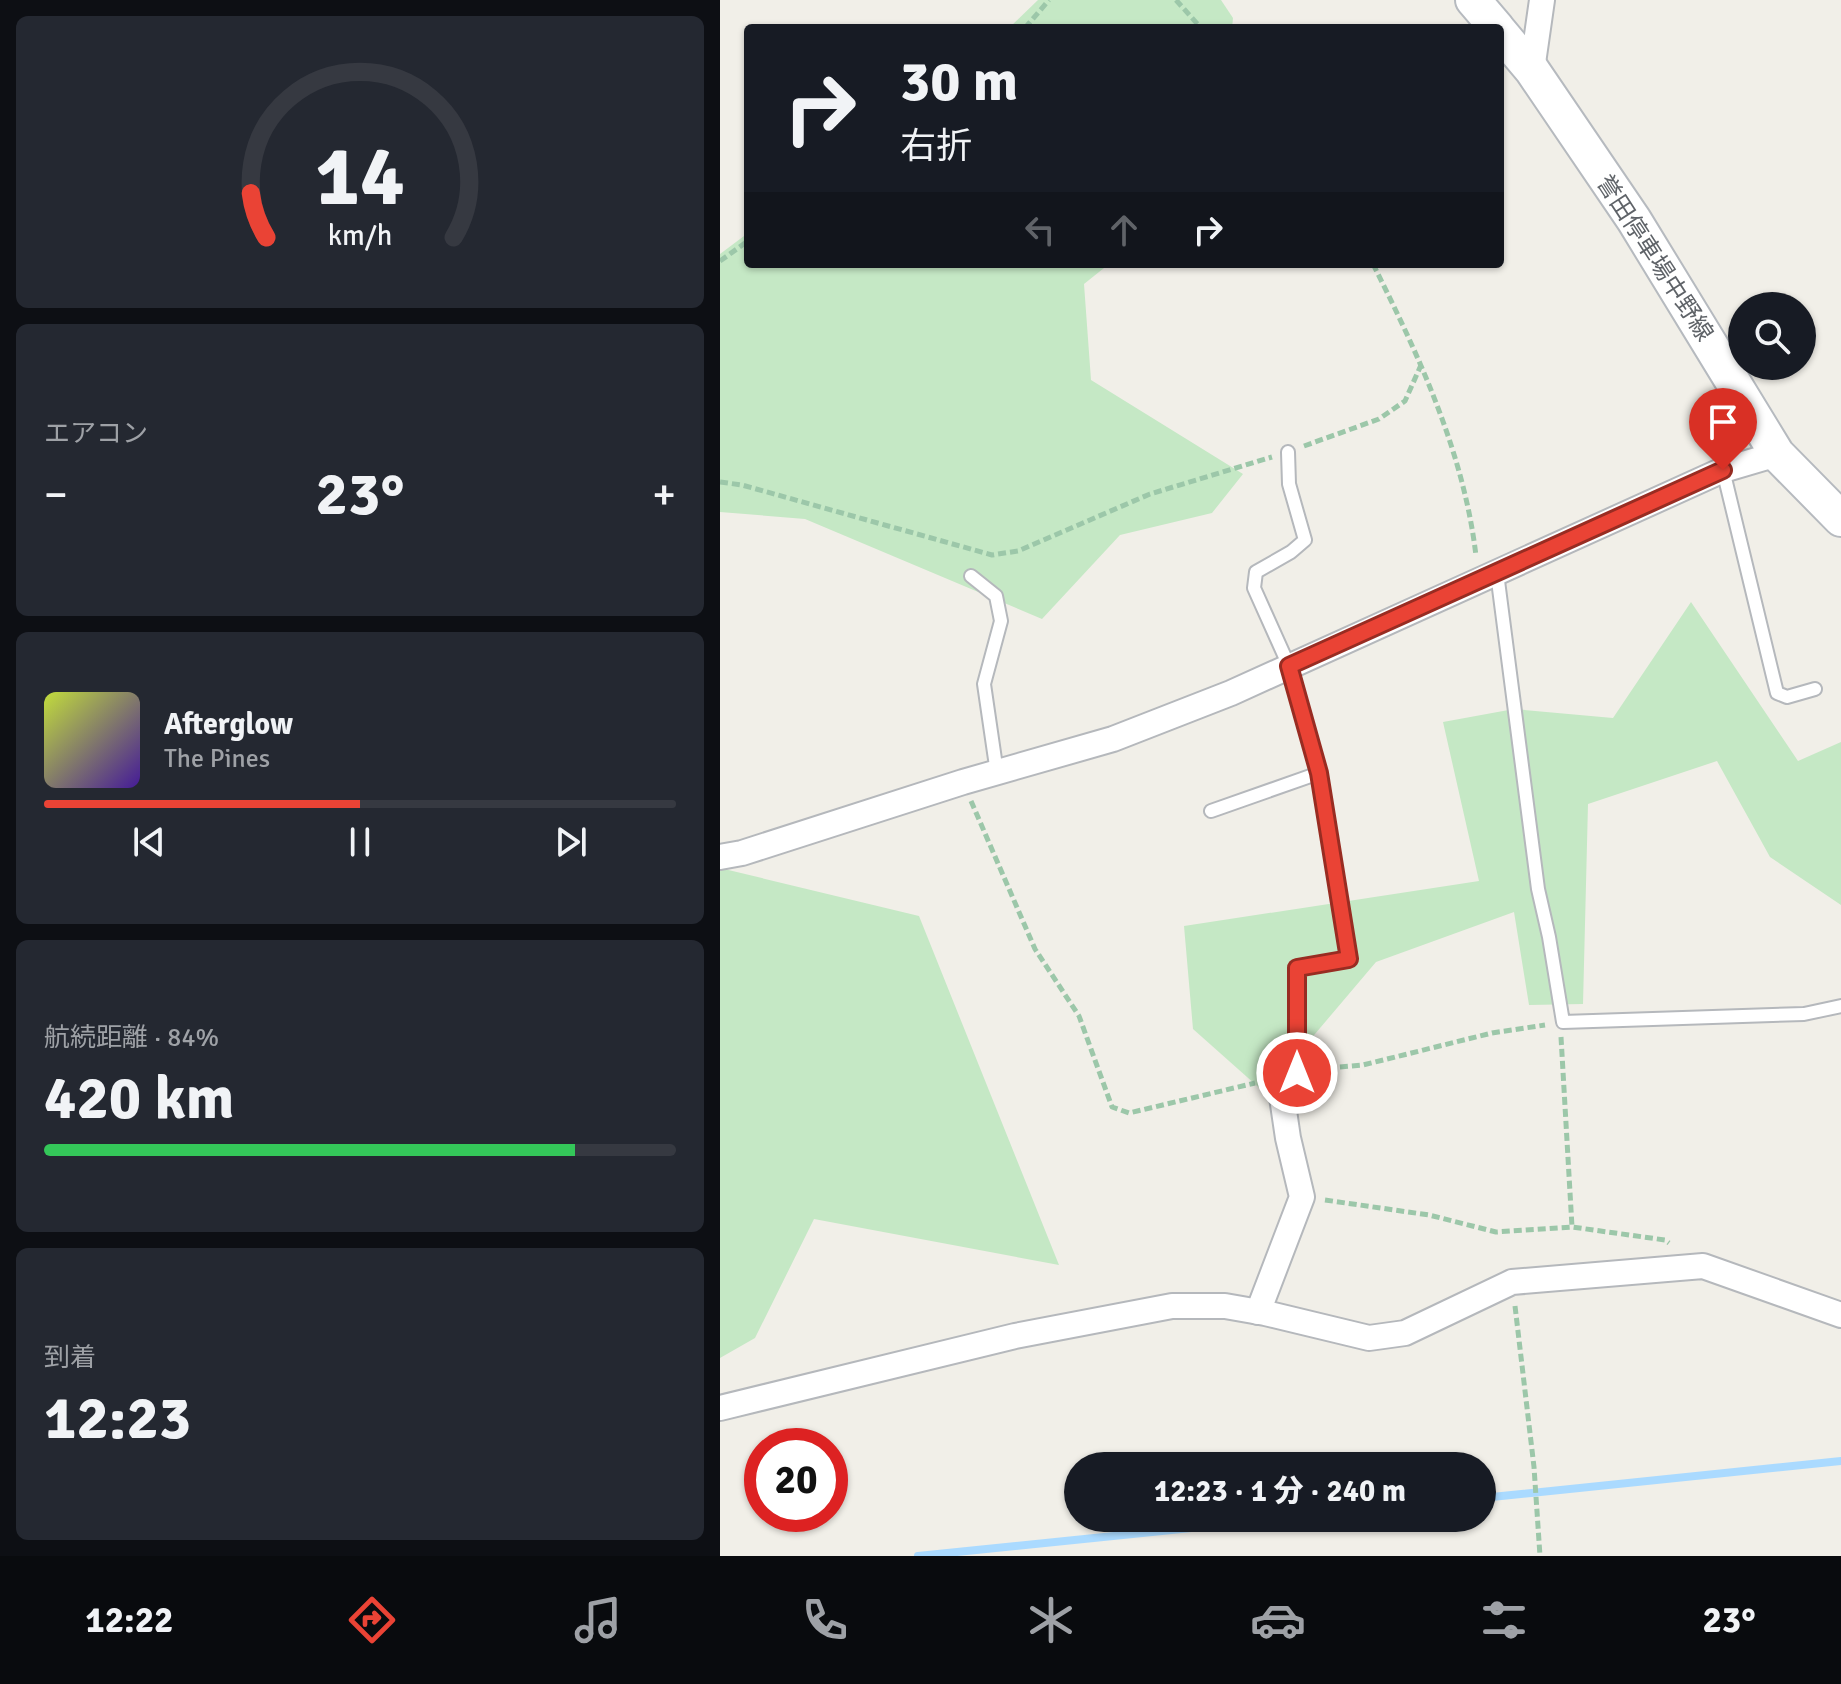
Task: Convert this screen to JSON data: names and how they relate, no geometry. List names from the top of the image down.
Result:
{
  "streets": {
    "main road": ["誉田停車場中野線"]
  },
  "page": {
    "turn": ["30 m", "右折"],
    "tile": [
      "エアコン",
      ["航続距離 · 84%", "420 km"],
      ["到着", "12:23"]
    ],
    "heat": ["−", "23°", "+"],
    "song": ["Afterglow", "The Pines"],
    "limit": "20",
    "trip": "12:23 · 1 分 · 240 m",
    "tabs": ["12:22", "23°"],
    "gauge": ["14", "km/h"]
  }
}
